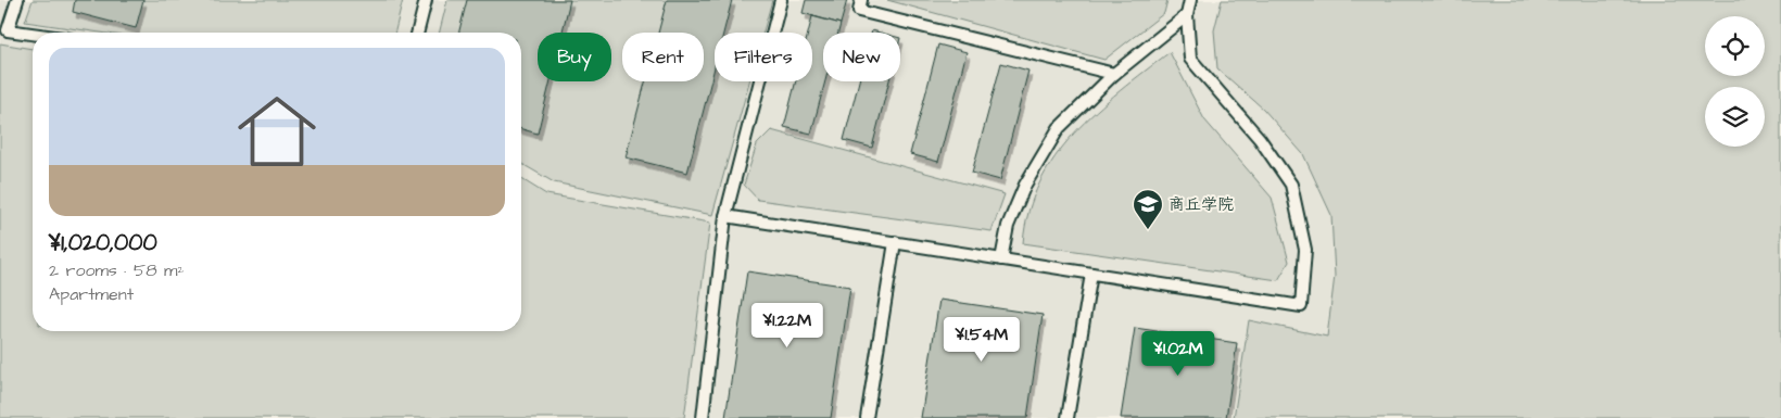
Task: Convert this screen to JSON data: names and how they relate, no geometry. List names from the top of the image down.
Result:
{
  "places": {
    "school or university": ["商丘学院"]
  },
  "page": {
    "chip": [
      "Buy",
      "Rent",
      "Filters",
      "New"
    ],
    "list": [
      {
        "name": "¥1,020,000",
        "note": "2 rooms · 58 m² · Apartment"
      }
    ],
    "price": ["¥1.22M", "¥1.54M", "¥1.02M"]
  }
}
